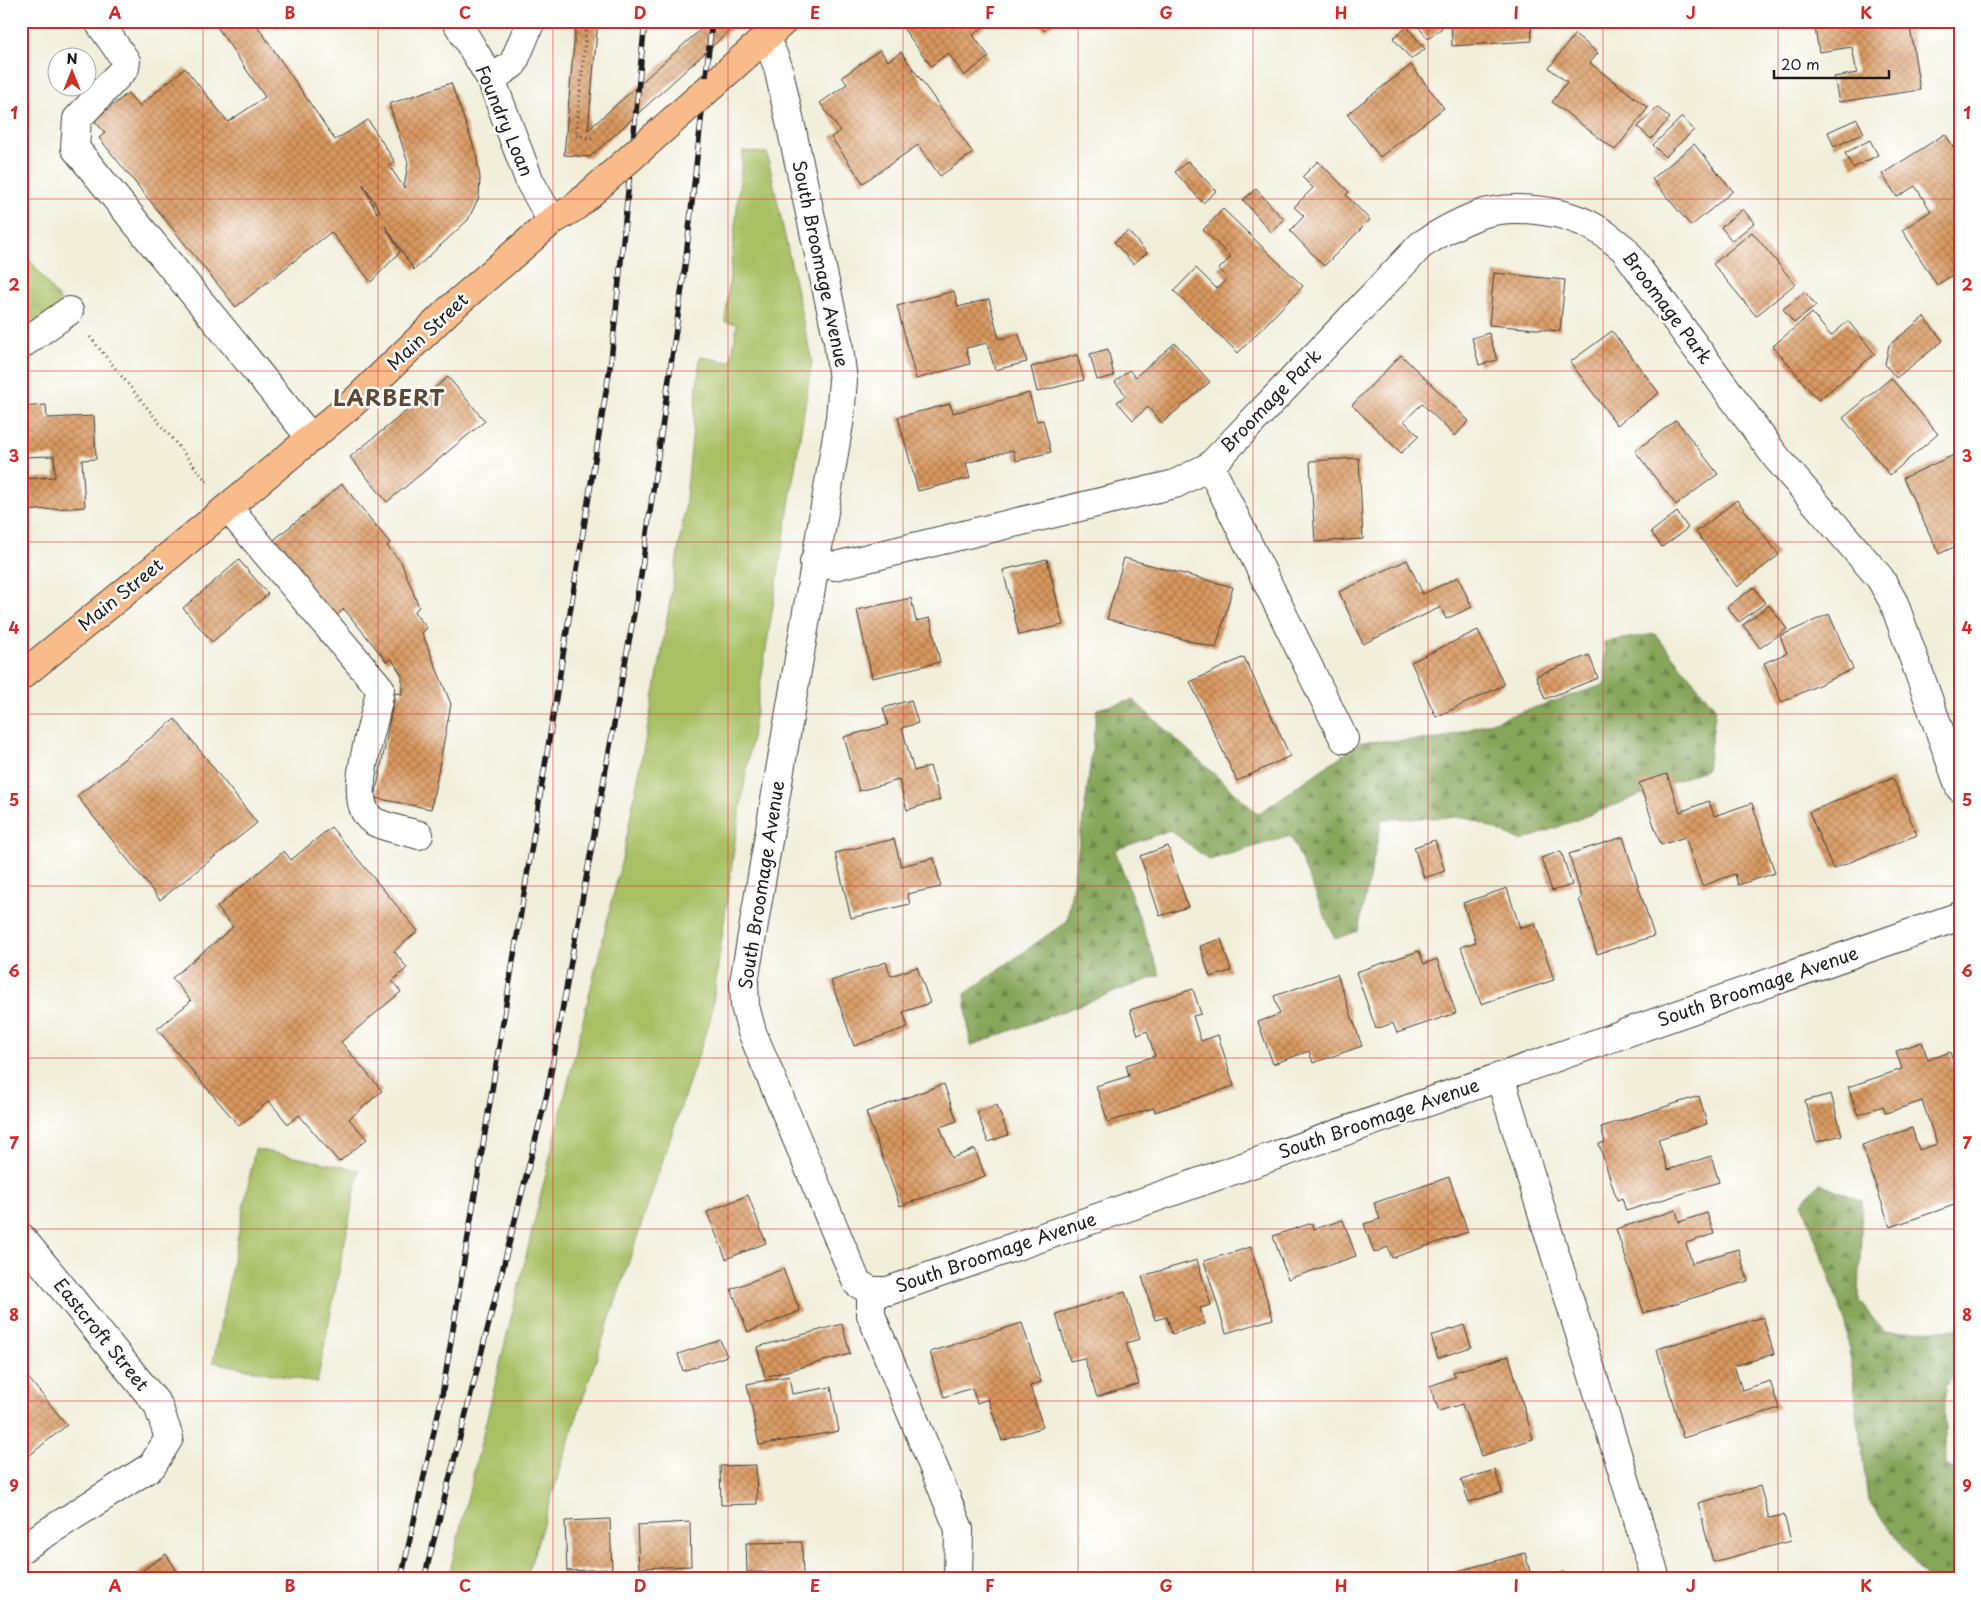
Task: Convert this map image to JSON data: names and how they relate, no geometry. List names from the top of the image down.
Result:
{
  "streets": {
    "main road": ["Main Street"],
    "street": [
      "Foundry Loan",
      "South Broomage Avenue",
      "Broomage Park",
      "Eastcroft Street"
    ]
  },
  "crossings": [
    ["Foundry Loan", "Main Street"],
    ["South Broomage Avenue", "Broomage Park"],
    ["South Broomage Avenue", "Main Street"]
  ],
  "districts": ["LARBERT"],
  "scale_bar": "20 m",
  "north": "top",
  "grid": {
    "columns": [
      "A",
      "B",
      "C",
      "D",
      "E",
      "F",
      "G",
      "H",
      "I",
      "J",
      "K"
    ],
    "rows": [
      "1",
      "2",
      "3",
      "4",
      "5",
      "6",
      "7",
      "8",
      "9"
    ]
  }
}
